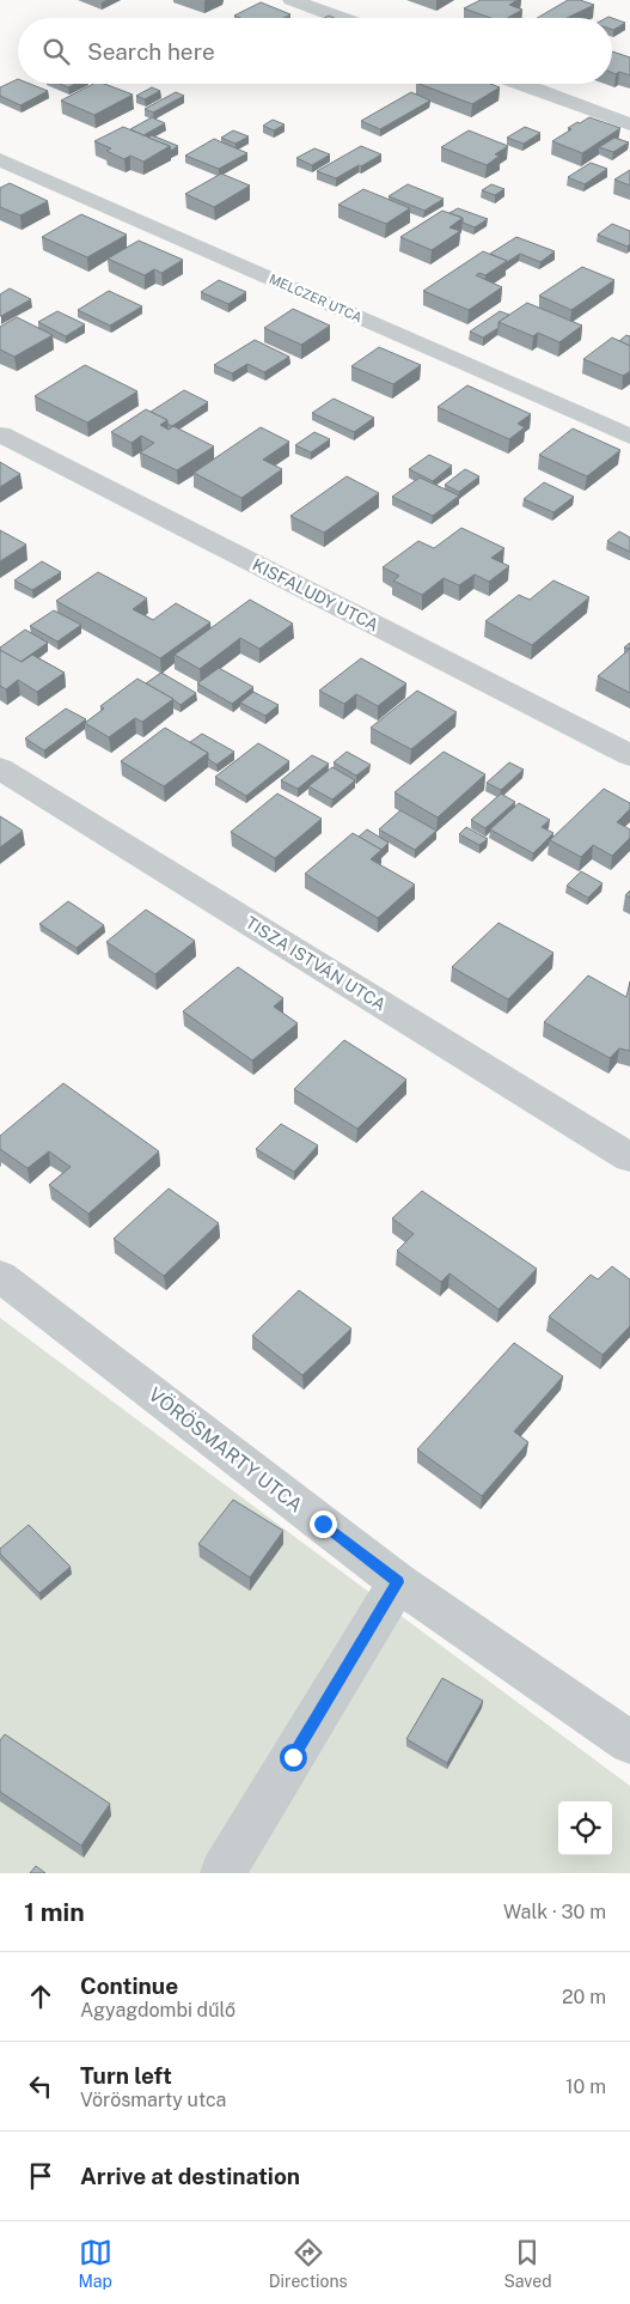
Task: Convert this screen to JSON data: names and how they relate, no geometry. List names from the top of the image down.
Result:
{
  "streets": {
    "street": [
      "MELCZER UTCA",
      "KISFALUDY UTCA",
      "TISZA ISTVÁN UTCA",
      "VÖRÖSMARTY UTCA"
    ]
  },
  "page": {
    "search": "Search here",
    "heading": ["1 min", "Walk · 30 m"],
    "list": [
      ["Continue", "Agyagdombi dűlő", "20 m"],
      ["Turn left", "Vörösmarty utca", "10 m"],
      "Arrive at destination"
    ],
    "nav": ["Map", "Directions", "Saved"]
  }
}
